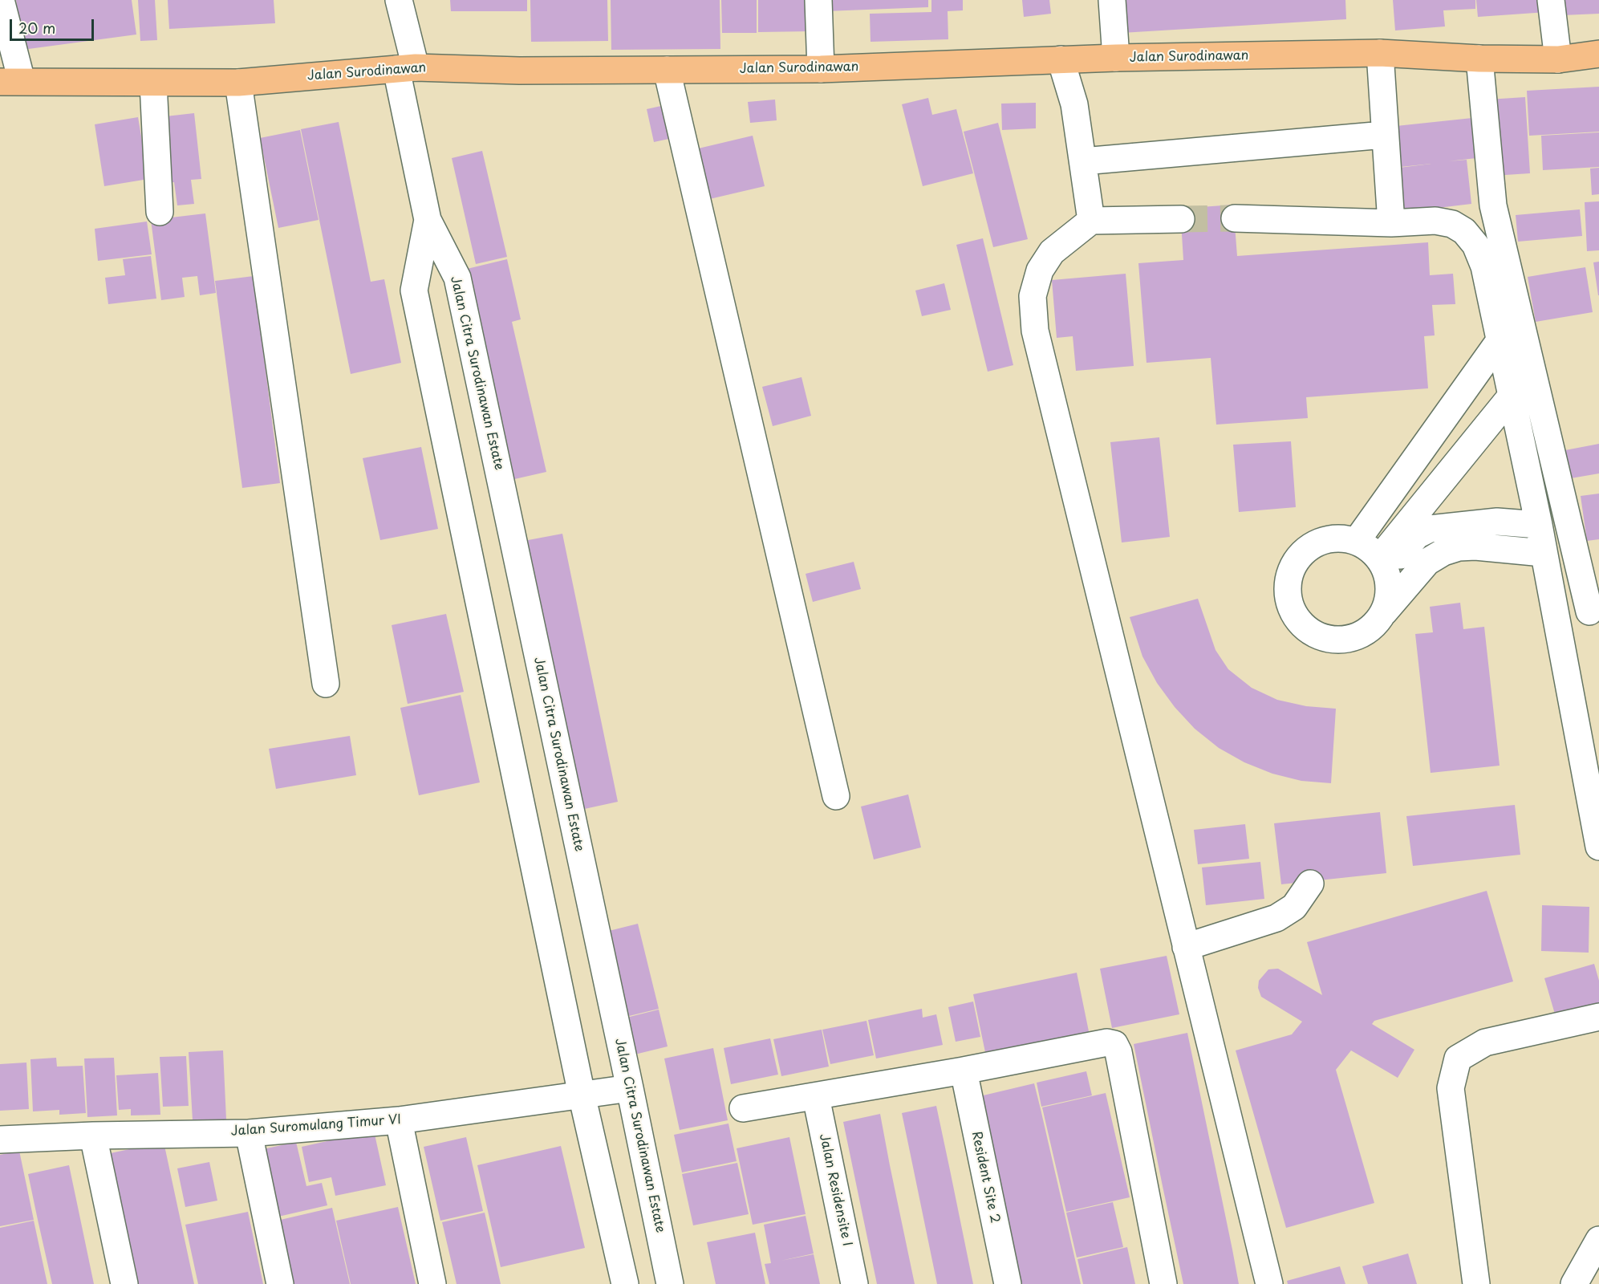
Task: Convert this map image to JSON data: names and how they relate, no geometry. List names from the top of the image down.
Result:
{
  "streets": {
    "main road": ["Jalan Surodinawan"],
    "street": [
      "Jalan Citra Surodinawan Estate",
      "Jalan Suromulang Timur VI",
      "Resident Site 2",
      "Jalan Residensite I"
    ]
  },
  "crossings": [
    ["Jalan Citra Surodinawan Estate", "Jalan Suromulang Timur VI"]
  ],
  "scale_bar": "20 m"
}
